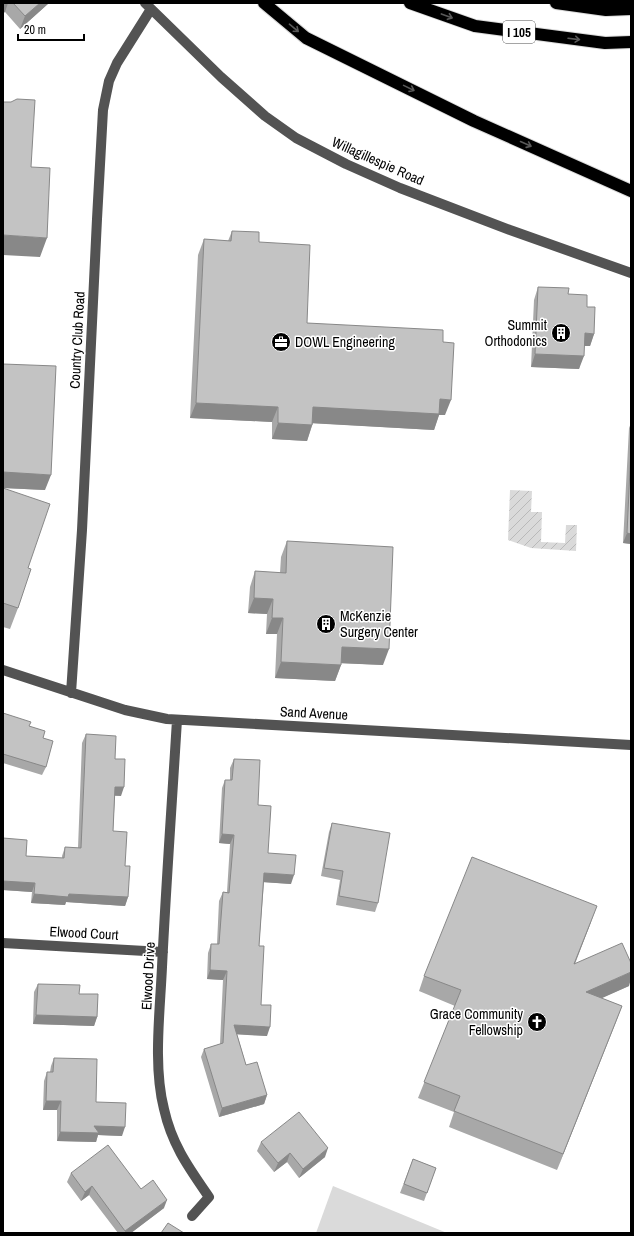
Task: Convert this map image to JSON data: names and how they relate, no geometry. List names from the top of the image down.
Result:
{
  "streets": {
    "highway": ["I 105"],
    "street": [
      "Willagillespie Road",
      "Country Club Road",
      "Sand Avenue",
      "Elwood Court",
      "Elwood Drive"
    ]
  },
  "crossings": [
    ["Willagillespie Road", "Country Club Road"],
    ["Country Club Road", "Sand Avenue"],
    ["Sand Avenue", "Elwood Drive"],
    ["Elwood Court", "Elwood Drive"]
  ],
  "places": {
    "building": ["Summit Orthodonics", "McKenzie Surgery Center"],
    "office": ["DOWL Engineering"],
    "church": ["Grace Community Fellowship"]
  },
  "scale_bar": "20 m"
}
